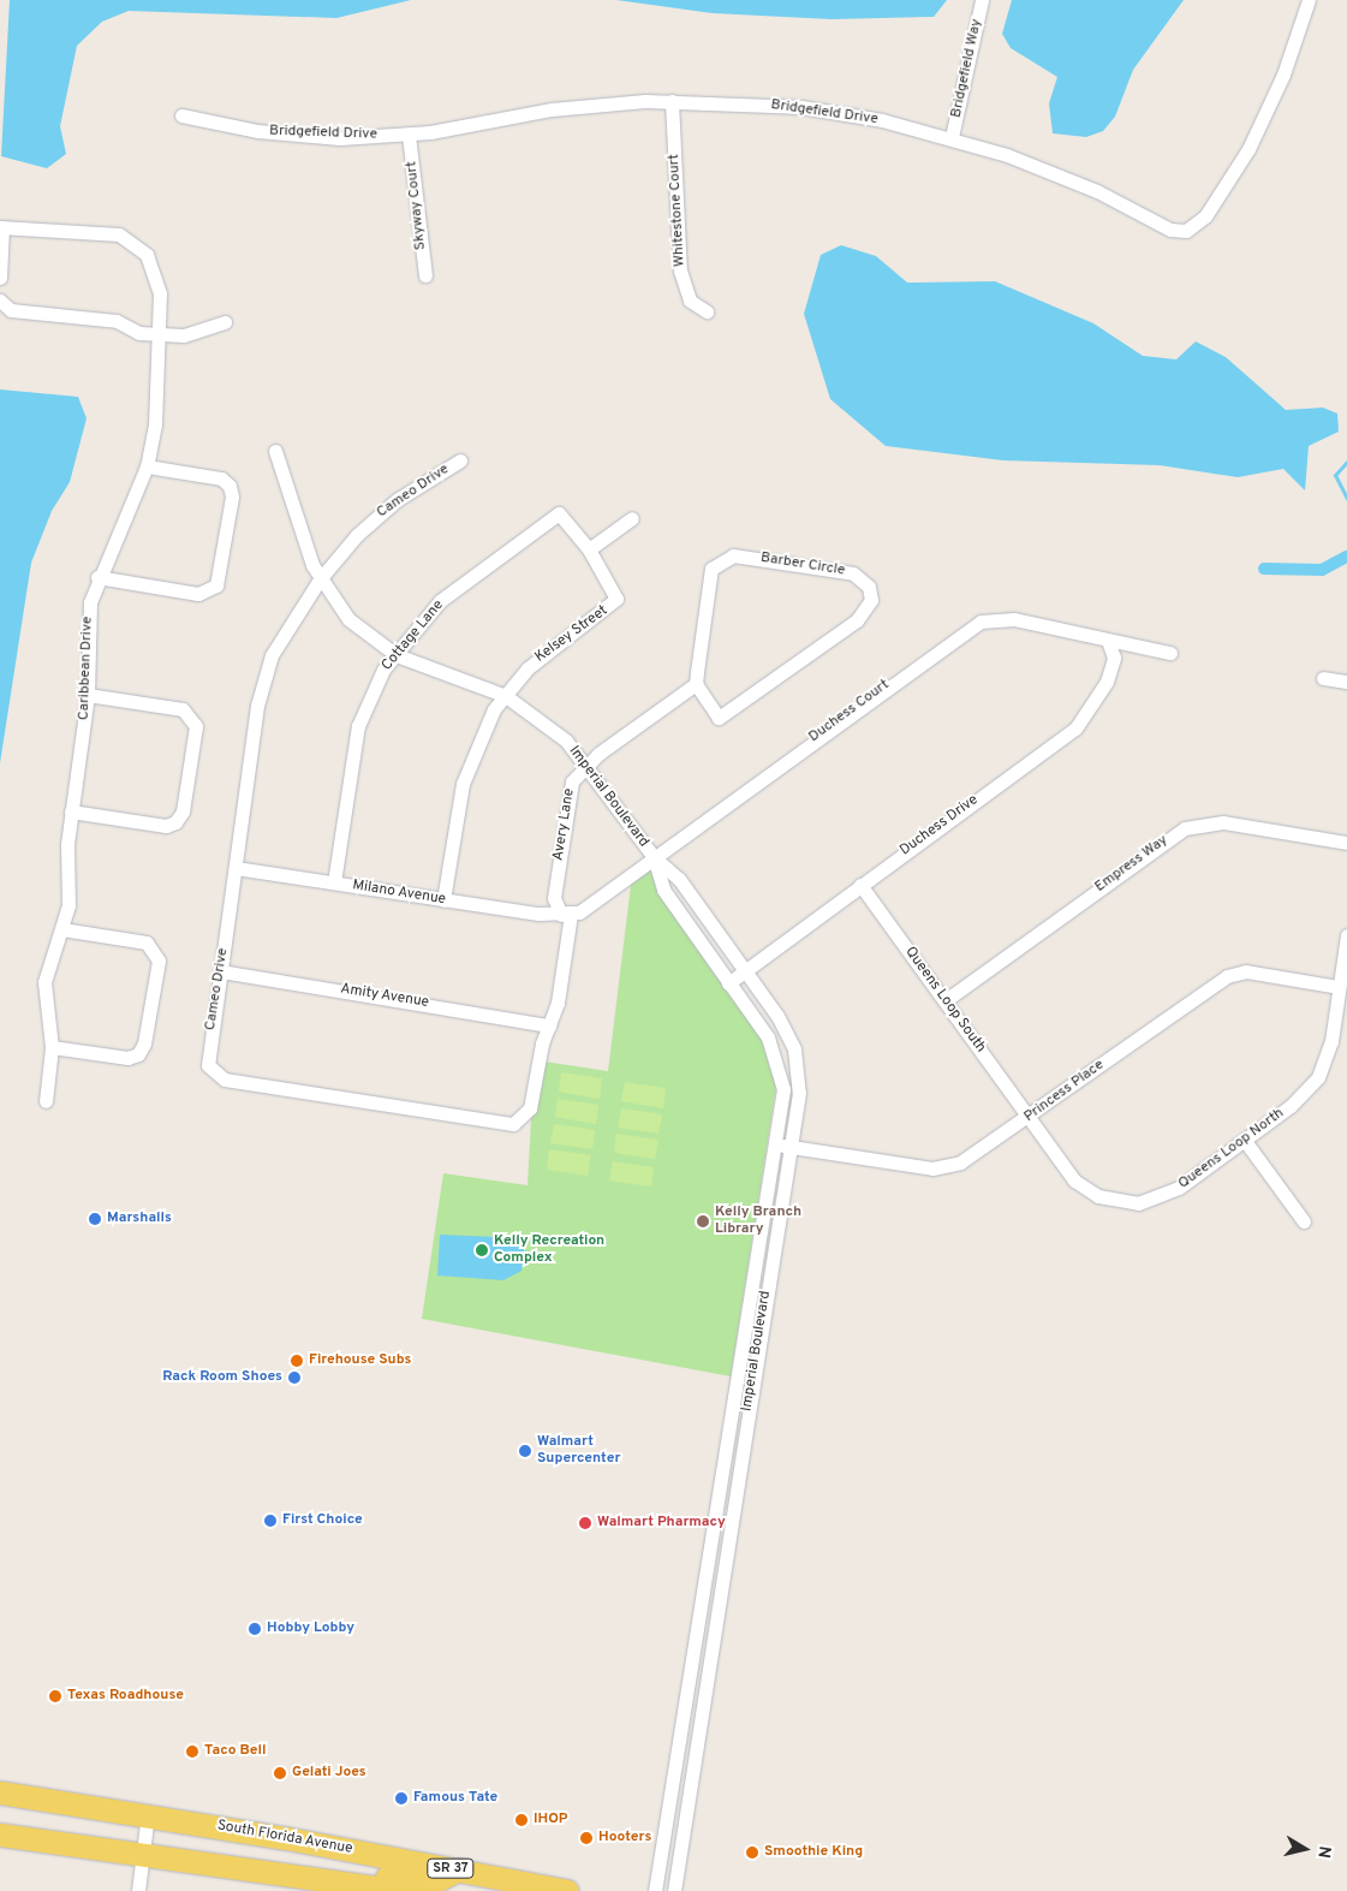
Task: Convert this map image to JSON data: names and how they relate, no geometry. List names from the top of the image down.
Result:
{
  "streets": {
    "main road": ["South Florida Avenue", "SR 37"],
    "street": [
      "Bridgefield Way",
      "Bridgefield Drive",
      "Skyway Court",
      "Whitestone Court",
      "Cameo Drive",
      "Barber Circle",
      "Kelsey Street",
      "Cottage Lane",
      "Caribbean Drive",
      "Duchess Court",
      "Imperial Boulevard",
      "Avery Lane",
      "Duchess Drive",
      "Empress Way",
      "Milano Avenue",
      "Amity Avenue",
      "Queens Loop South",
      "Princess Place",
      "Queens Loop North"
    ]
  },
  "crossings": [
    ["Bridgefield Way", "Bridgefield Drive"],
    ["Bridgefield Drive", "Skyway Court"],
    ["Bridgefield Drive", "Whitestone Court"],
    ["Cameo Drive", "Duchess Court"],
    ["Cameo Drive", "Imperial Boulevard"],
    ["Cameo Drive", "Avery Lane"],
    ["Cameo Drive", "Milano Avenue"],
    ["Cameo Drive", "Amity Avenue"],
    ["Barber Circle", "Avery Lane"],
    ["Kelsey Street", "Cottage Lane"],
    ["Kelsey Street", "Imperial Boulevard"],
    ["Kelsey Street", "Milano Avenue"],
    ["Cottage Lane", "Imperial Boulevard"],
    ["Cottage Lane", "Milano Avenue"],
    ["Duchess Court", "Imperial Boulevard"],
    ["Duchess Court", "Avery Lane"],
    ["Duchess Court", "Duchess Drive"],
    ["Duchess Court", "Milano Avenue"],
    ["Imperial Boulevard", "Avery Lane"],
    ["Imperial Boulevard", "Duchess Drive"],
    ["Imperial Boulevard", "Princess Place"],
    ["Avery Lane", "Milano Avenue"],
    ["Duchess Drive", "Queens Loop South"],
    ["Empress Way", "Queens Loop South"],
    ["Queens Loop South", "Princess Place"],
    ["Queens Loop South", "Queens Loop North"],
    ["Princess Place", "Queens Loop North"]
  ],
  "places": [
    "Marshalls",
    "Kelly Branch Library",
    "Kelly Recreation Complex",
    "Firehouse Subs",
    "Rack Room Shoes",
    "Walmart Supercenter",
    "First Choice",
    "Walmart Pharmacy",
    "Hobby Lobby",
    "Texas Roadhouse",
    "Taco Bell",
    "Gelati Joes",
    "Famous Tate",
    "IHOP",
    "Hooters",
    "Smoothie King"
  ],
  "north": "right"
}
